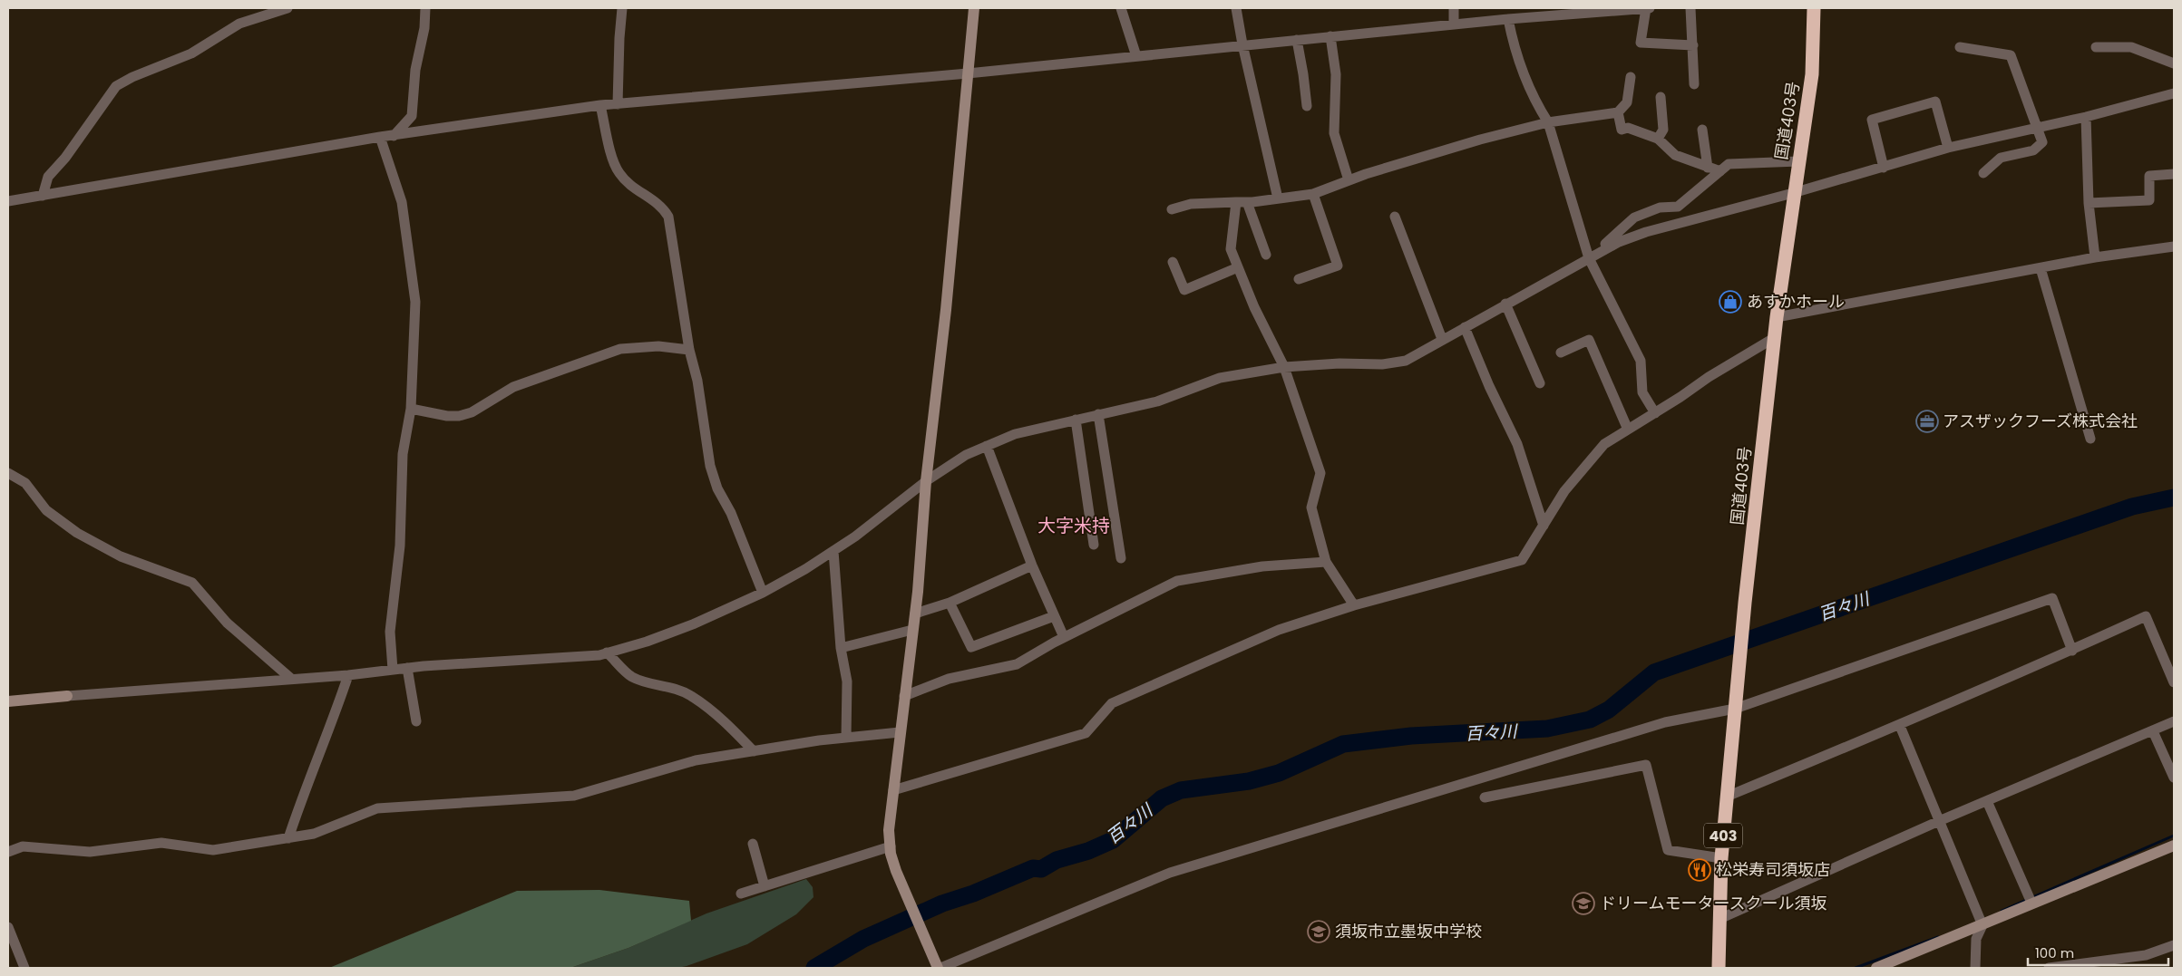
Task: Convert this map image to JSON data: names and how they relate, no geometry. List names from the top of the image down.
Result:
{
  "streets": {
    "highway": ["国道403号", "403"]
  },
  "districts": ["大字米持"],
  "water": ["百々川"],
  "places": {
    "shop": ["あすかホール"],
    "office": ["アスザックフーズ株式会社"],
    "restaurant": ["松栄寿司須坂店"],
    "school or university": ["ドリームモータースクール須坂", "須坂市立墨坂中学校"]
  },
  "scale_bar": "100 m"
}
